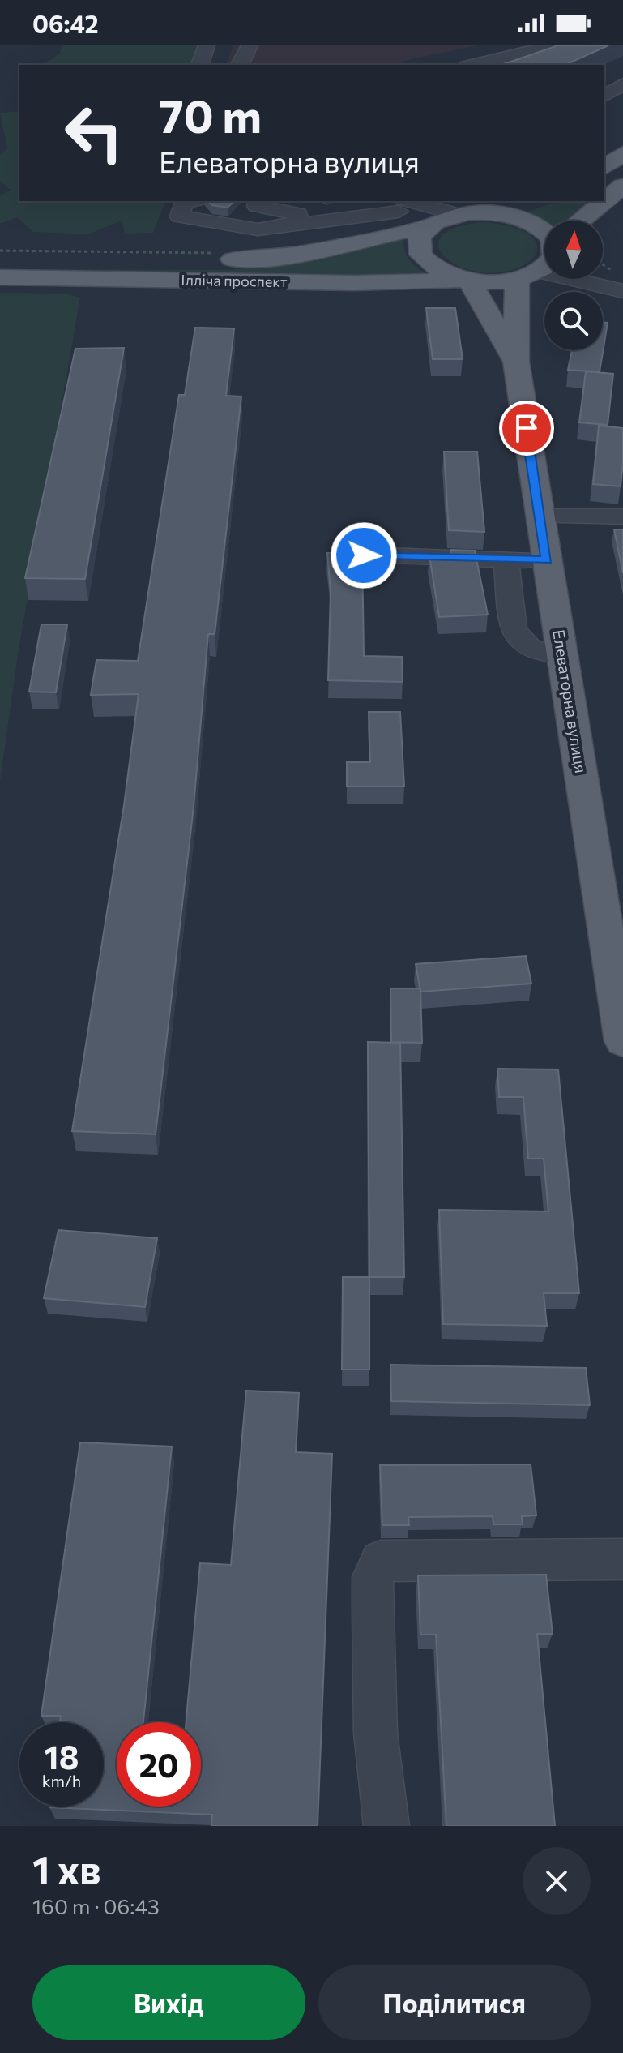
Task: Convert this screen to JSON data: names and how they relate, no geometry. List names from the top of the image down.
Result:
{
  "streets": {
    "main road": ["Ілліча проспект", "Елеваторна вулиця"]
  },
  "crossings": [
    ["Ілліча проспект", "Елеваторна вулиця"]
  ],
  "north": "top",
  "page": {
    "status": "06:42",
    "turn": ["70 m", "Елеваторна вулиця"],
    "speed": "18 km/h",
    "limit": "20",
    "heading": ["1 хв", "160 m · 06:43"],
    "buttons": ["Вихід", "Поділитися"]
  }
}
